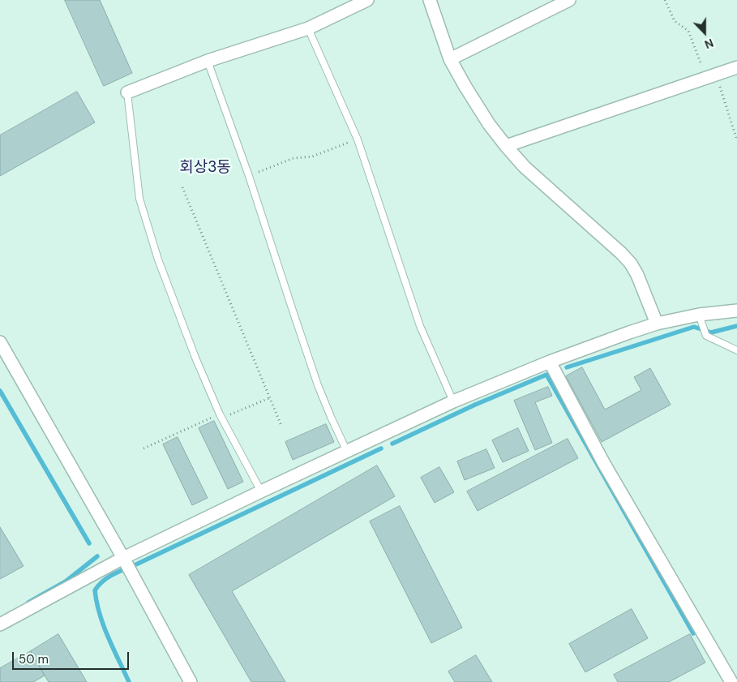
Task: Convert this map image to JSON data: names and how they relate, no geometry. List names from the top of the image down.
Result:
{
  "districts": ["회상3동"],
  "scale_bar": "50 m",
  "north": "bottom"
}
